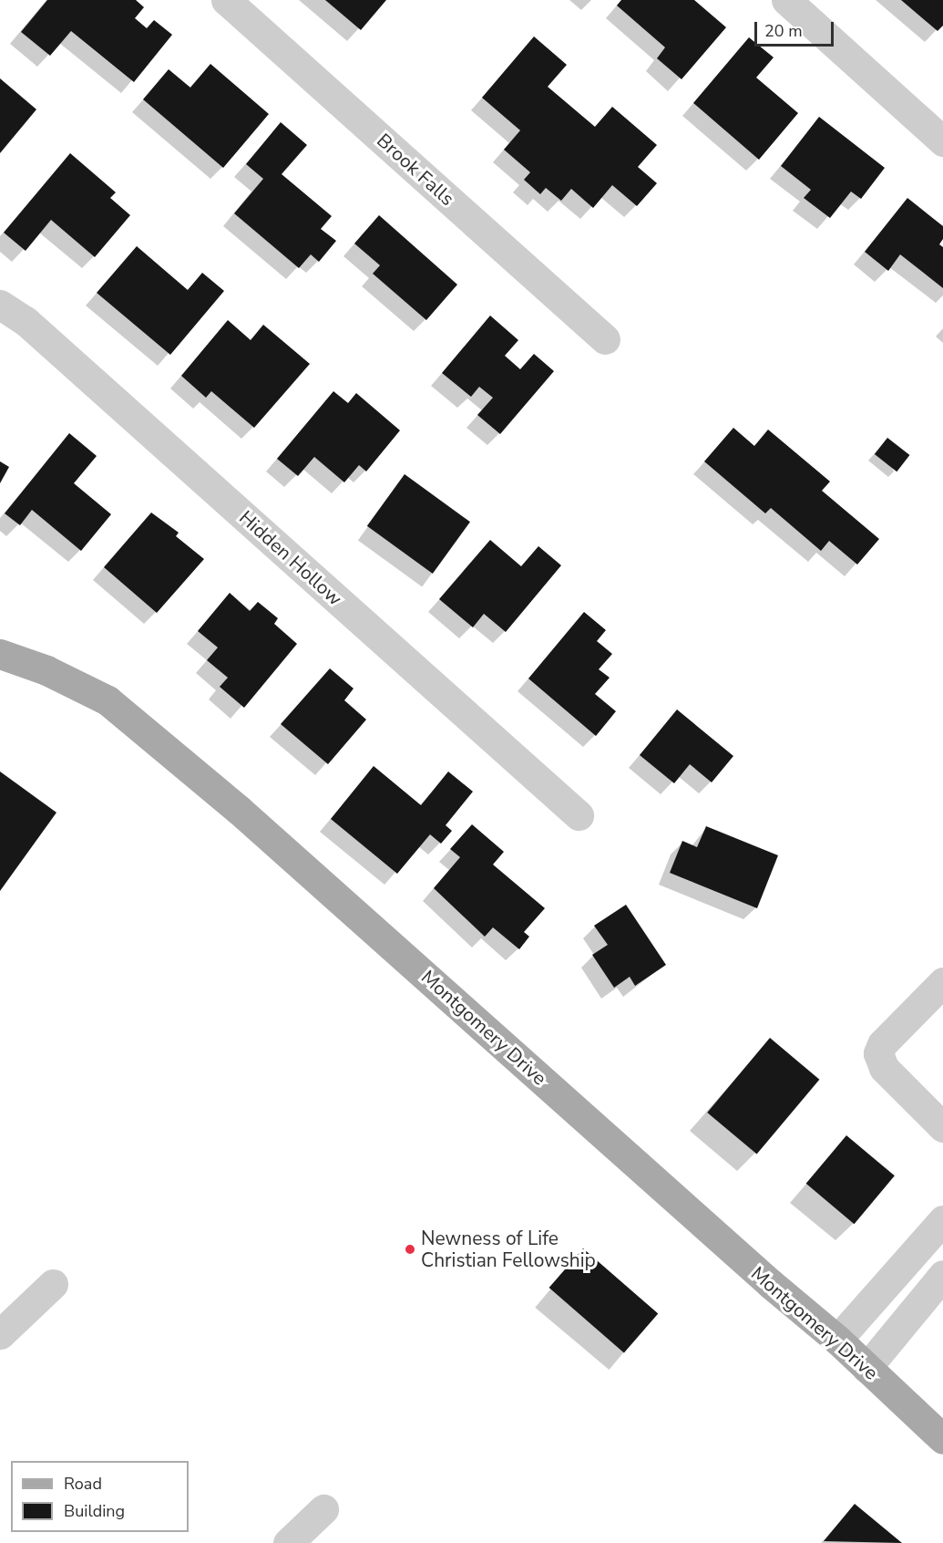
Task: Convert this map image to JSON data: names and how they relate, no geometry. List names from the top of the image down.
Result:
{
  "streets": {
    "main road": ["Montgomery Drive"],
    "street": ["Brook Falls", "Hidden Hollow"]
  },
  "places": ["Newness of Life Christian Fellowship"],
  "legend": ["Road", "Building"],
  "scale_bar": "20 m"
}
